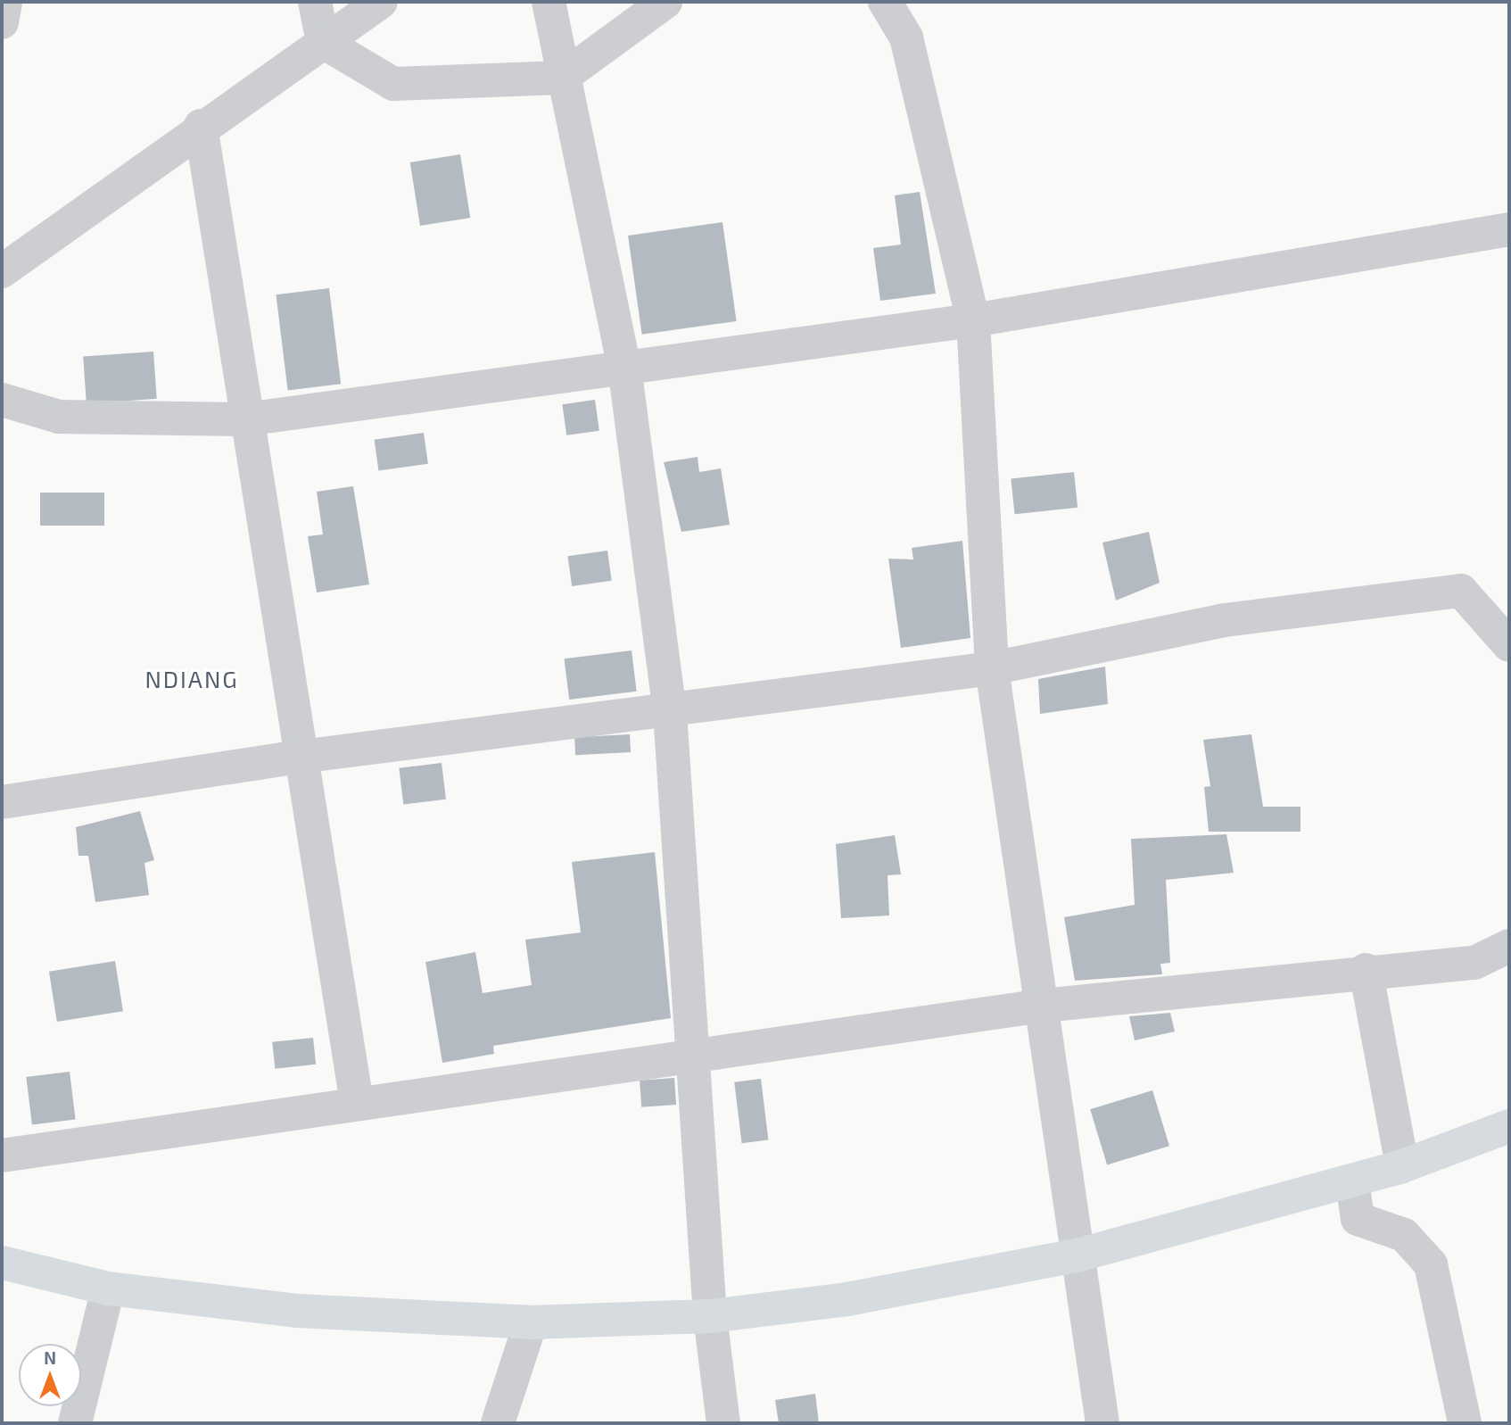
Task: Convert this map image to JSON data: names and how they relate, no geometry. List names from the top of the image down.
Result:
{
  "districts": ["NDIANG"],
  "north": "top"
}
